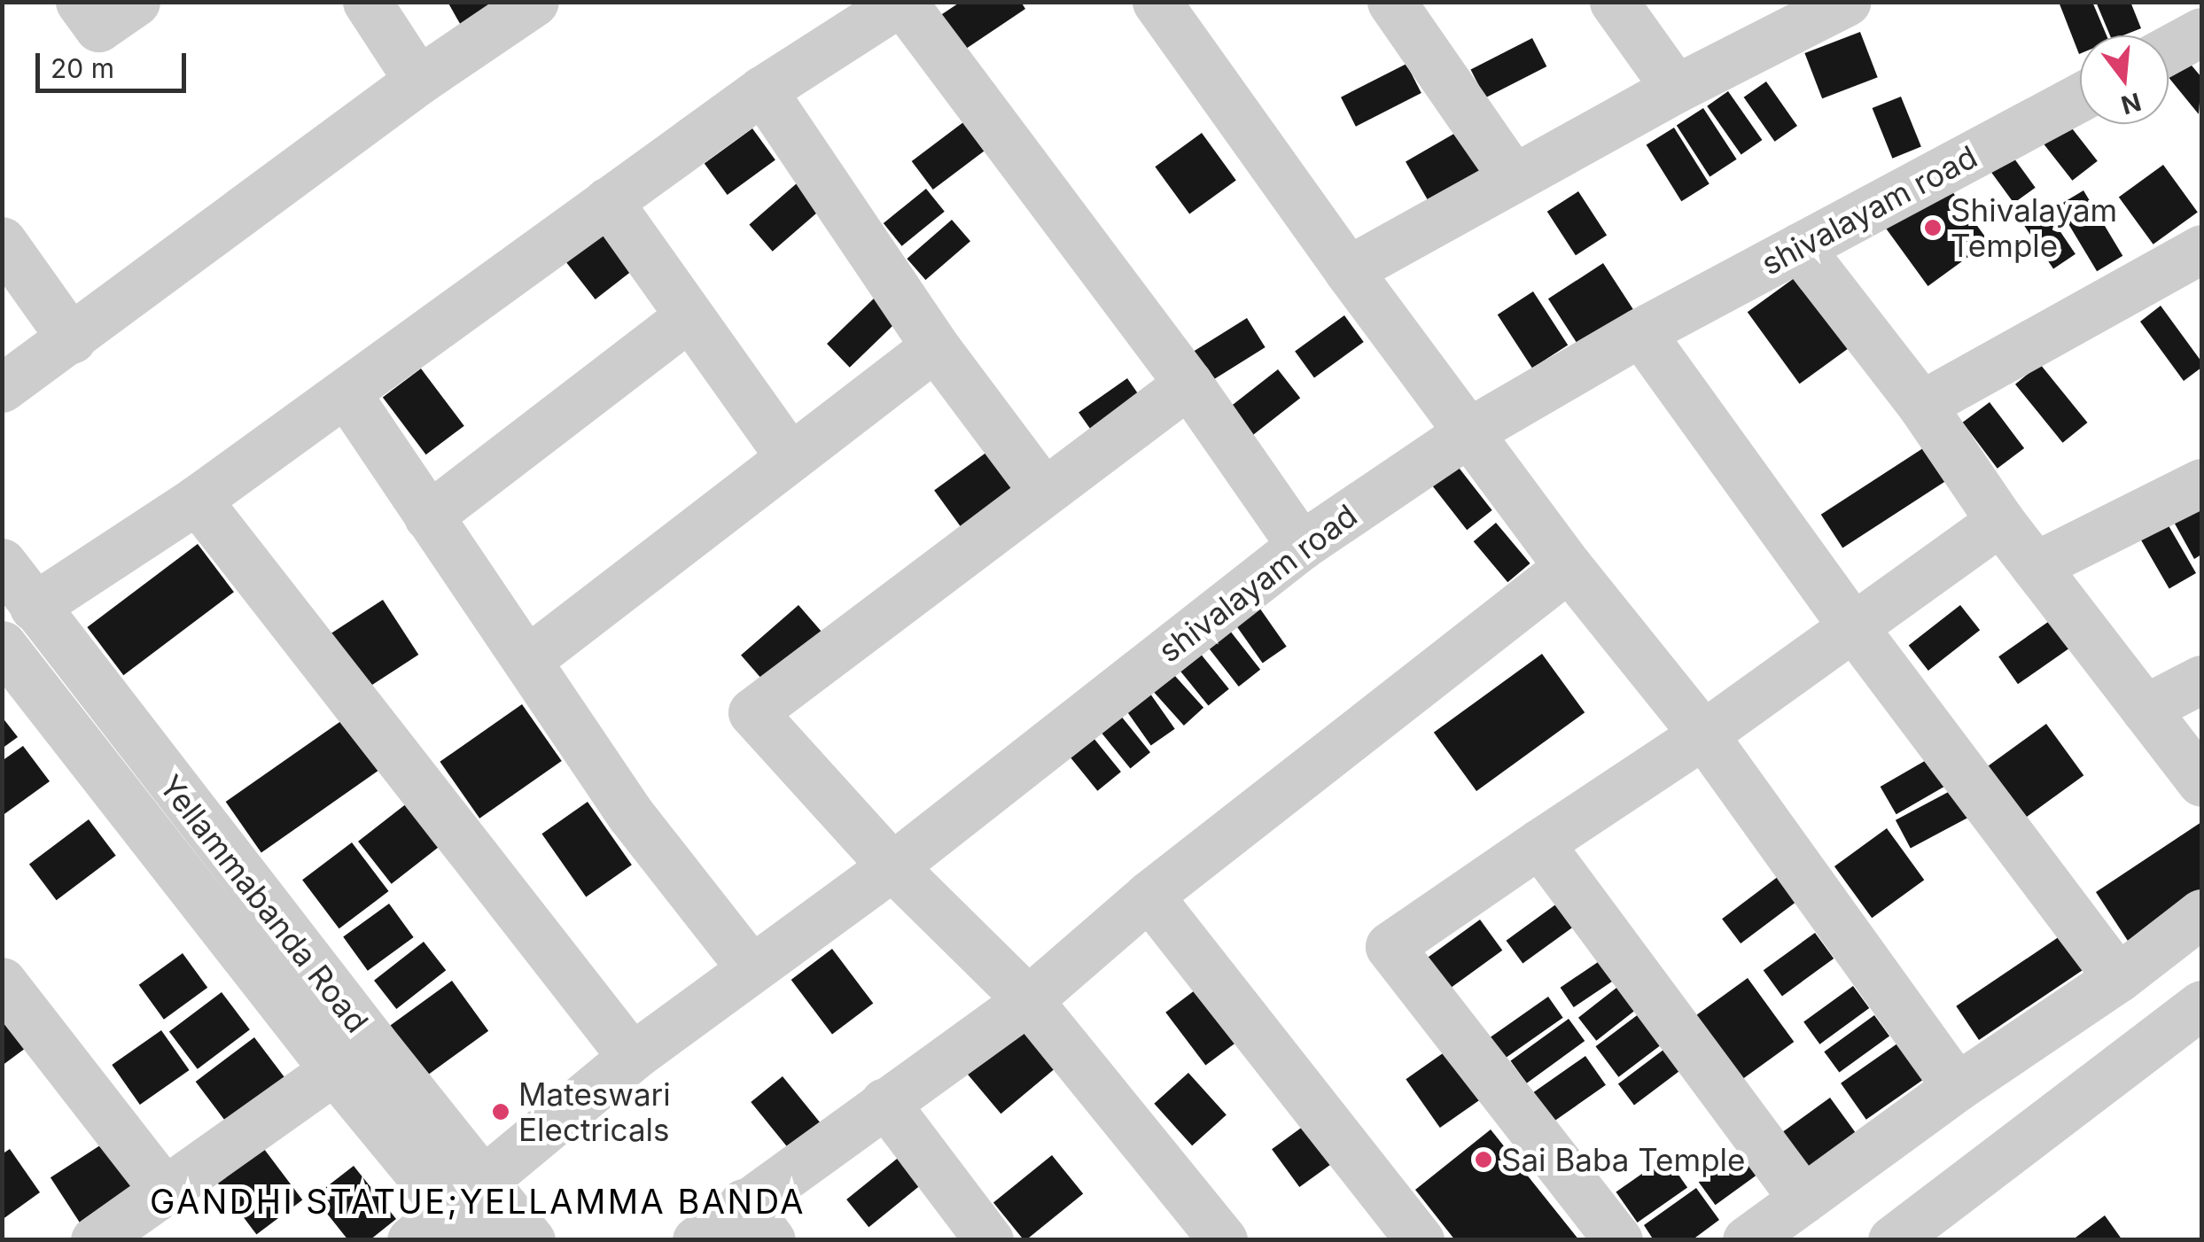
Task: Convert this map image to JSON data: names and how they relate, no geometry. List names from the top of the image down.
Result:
{
  "streets": {
    "street": ["shivalayam road", "Yellammabanda Road"]
  },
  "crossings": [
    ["shivalayam road", "Yellammabanda Road"]
  ],
  "districts": ["GANDHI STATUE;YELLAMMA BANDA"],
  "places": ["Shivalayam Temple", "Mateswari Electricals", "Sai Baba Temple"],
  "scale_bar": "20 m",
  "north": "bottom"
}
